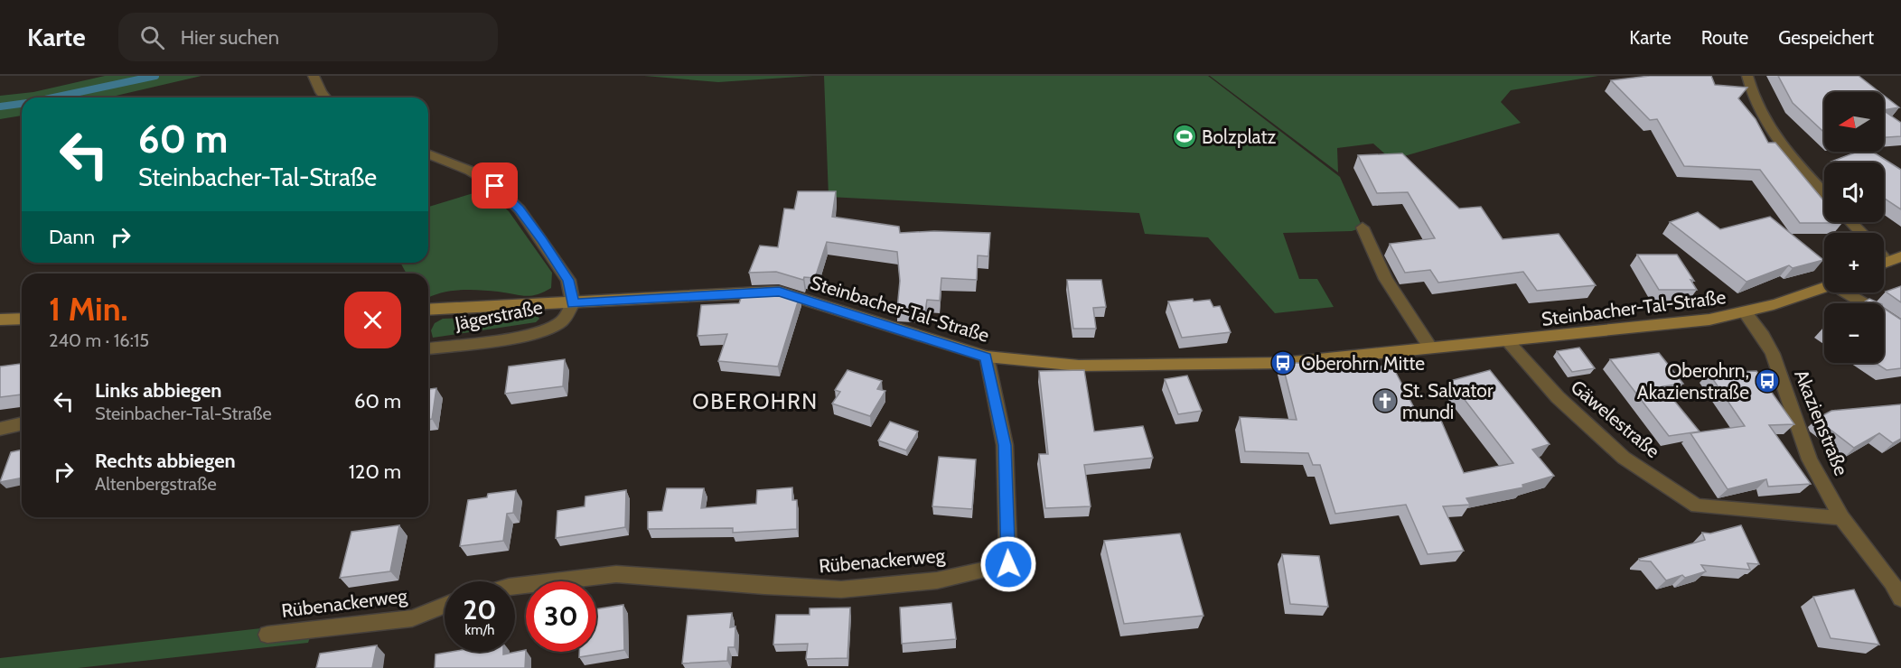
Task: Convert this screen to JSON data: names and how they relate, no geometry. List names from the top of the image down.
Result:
{
  "streets": {
    "main road": ["Steinbacher-Tal-Straße"],
    "street": [
      "Jägerstraße",
      "Gäwelestraße",
      "Akazienstraße",
      "Rübenackerweg"
    ]
  },
  "crossings": [
    ["Steinbacher-Tal-Straße", "Jägerstraße"],
    ["Steinbacher-Tal-Straße", "Gäwelestraße"],
    ["Steinbacher-Tal-Straße", "Akazienstraße"],
    ["Steinbacher-Tal-Straße", "Rübenackerweg"],
    ["Gäwelestraße", "Akazienstraße"]
  ],
  "districts": ["OBEROHRN"],
  "places": {
    "sports": ["Bolzplatz"],
    "bus stop": ["Oberohrn Mitte", "Oberohrn, Akazienstraße"],
    "church": ["St. Salvator mundi"]
  },
  "north": "left",
  "page": {
    "header": "Karte",
    "search": "Hier suchen",
    "nav": ["Karte", "Route", "Gespeichert"],
    "map_buttons": ["+", "−"],
    "turn": ["60 m", "Steinbacher-Tal-Straße"],
    "then": "Dann",
    "heading": ["1 Min.", "240 m · 16:15"],
    "list": [
      {
        "name": "Links abbiegen",
        "note": "Steinbacher-Tal-Straße",
        "value": "60 m"
      },
      {
        "name": "Rechts abbiegen",
        "note": "Altenbergstraße",
        "value": "120 m"
      }
    ],
    "speed": "20 km/h",
    "limit": "30"
  }
}
